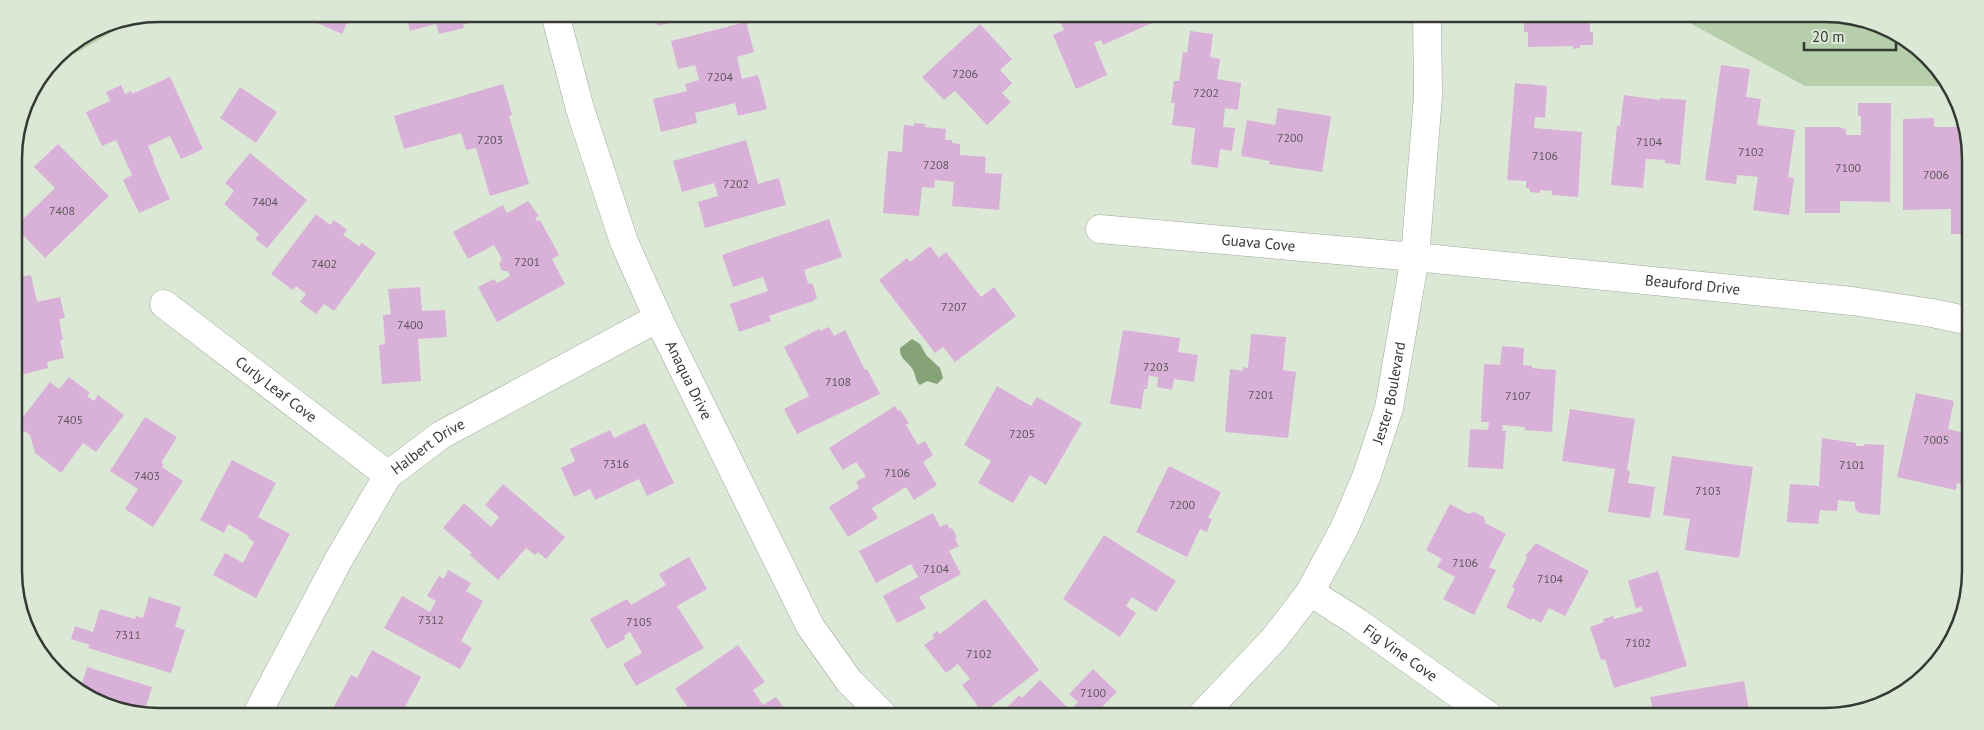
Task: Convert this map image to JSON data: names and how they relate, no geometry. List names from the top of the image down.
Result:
{
  "streets": {
    "street": [
      "Guava Cove",
      "Beauford Drive",
      "Anaqua Drive",
      "Curly Leaf Cove",
      "Jester Boulevard",
      "Halbert Drive",
      "Fig Vine Cove"
    ]
  },
  "crossings": [
    ["Guava Cove", "Beauford Drive"],
    ["Guava Cove", "Jester Boulevard"],
    ["Beauford Drive", "Jester Boulevard"],
    ["Anaqua Drive", "Halbert Drive"],
    ["Curly Leaf Cove", "Halbert Drive"],
    ["Jester Boulevard", "Fig Vine Cove"]
  ],
  "house_numbers": [
    "7206",
    "7204",
    "7202",
    "7200",
    "7203",
    "7104",
    "7102",
    "7106",
    "7208",
    "7100",
    "7006",
    "7202",
    "7404",
    "7408",
    "7201",
    "7402",
    "7207",
    "7400",
    "7203",
    "7108",
    "7201",
    "7107",
    "7405",
    "7205",
    "7005",
    "7316",
    "7101",
    "7106",
    "7403",
    "7103",
    "7200",
    "7106",
    "7104",
    "7104",
    "7312",
    "7105",
    "7311",
    "7102",
    "7102",
    "7100"
  ],
  "scale_bar": "20 m"
}
